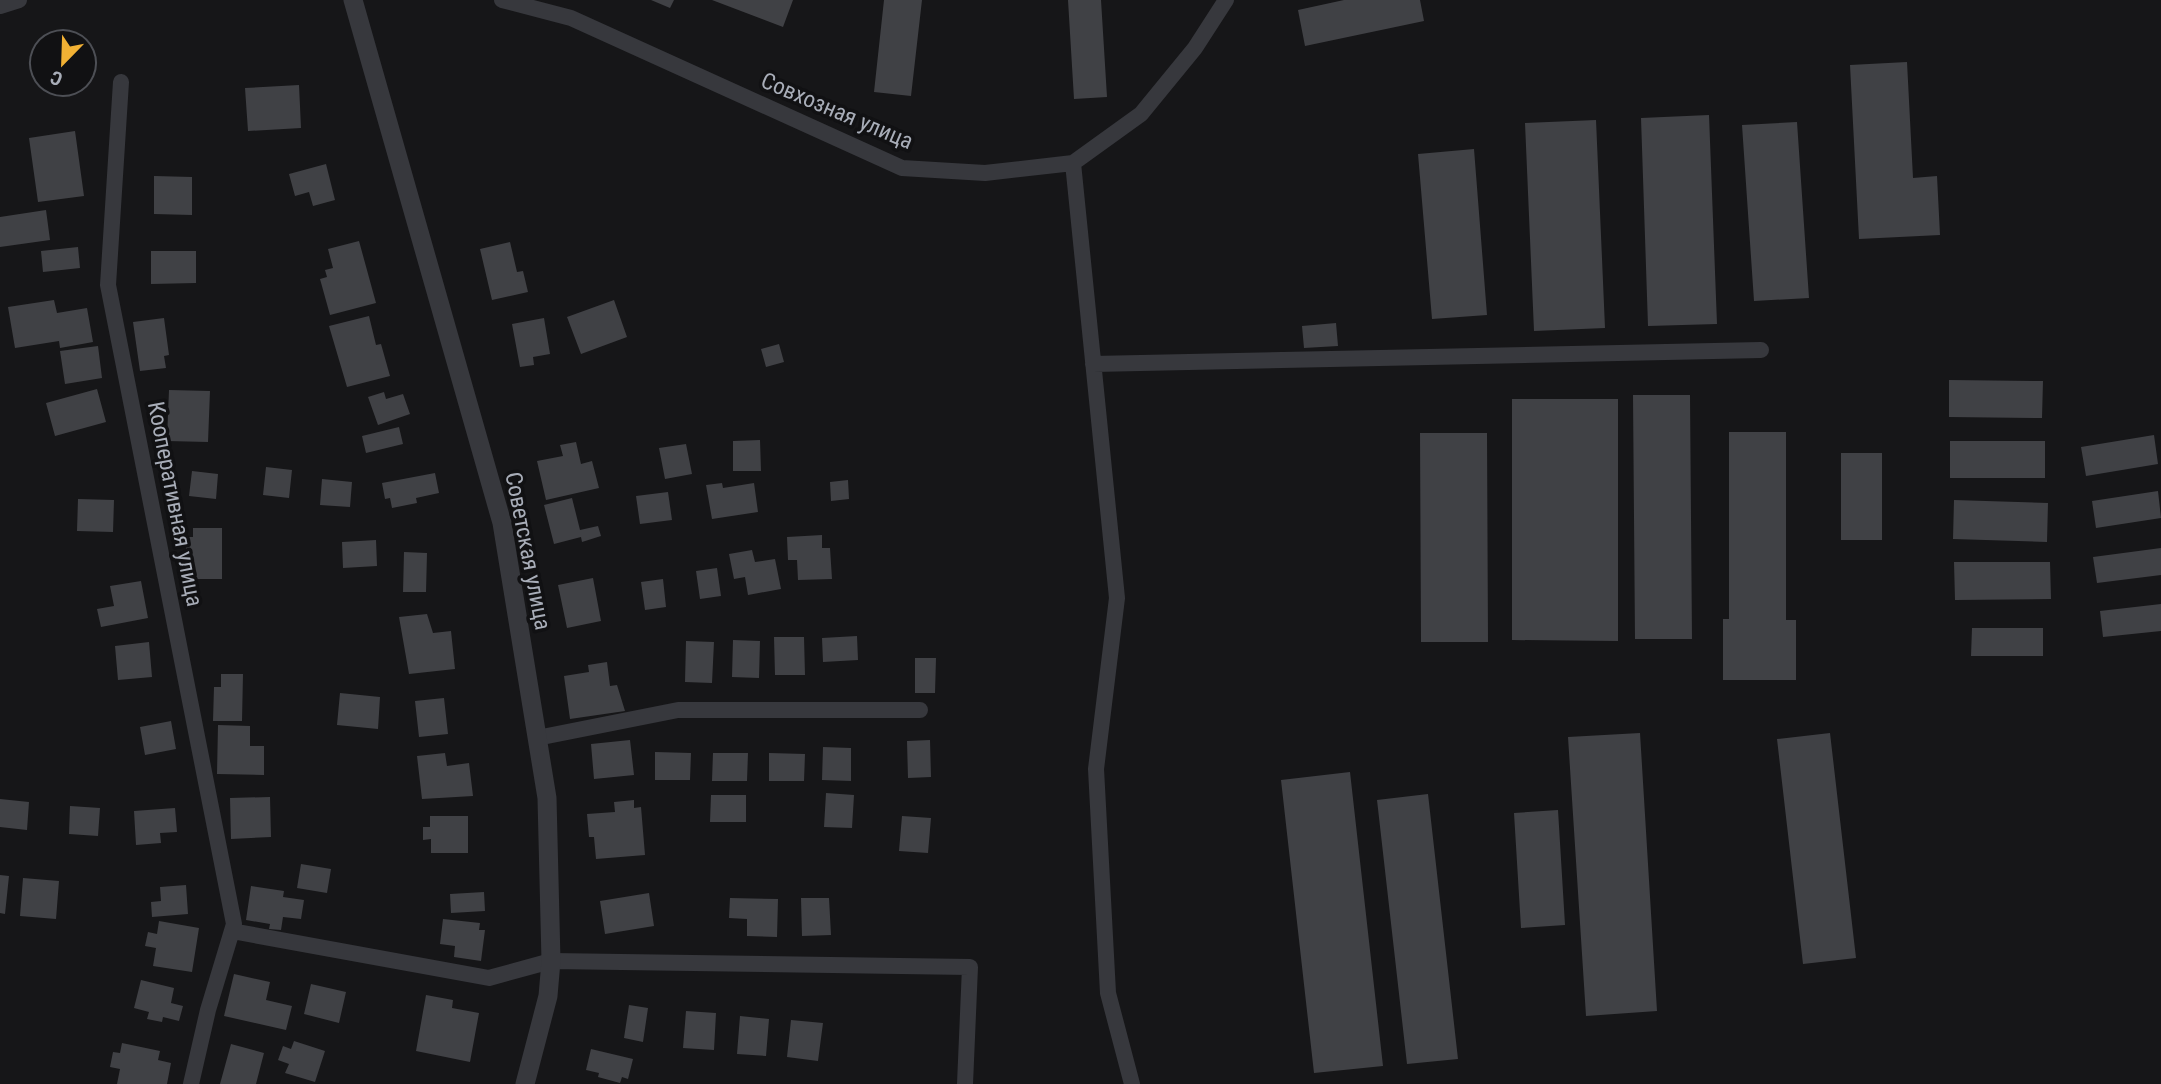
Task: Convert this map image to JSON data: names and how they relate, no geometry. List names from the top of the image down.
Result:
{
  "streets": {
    "street": ["Совхозная улица", "Кооперативная улица", "Советская улица"]
  },
  "north": "bottom left"
}
